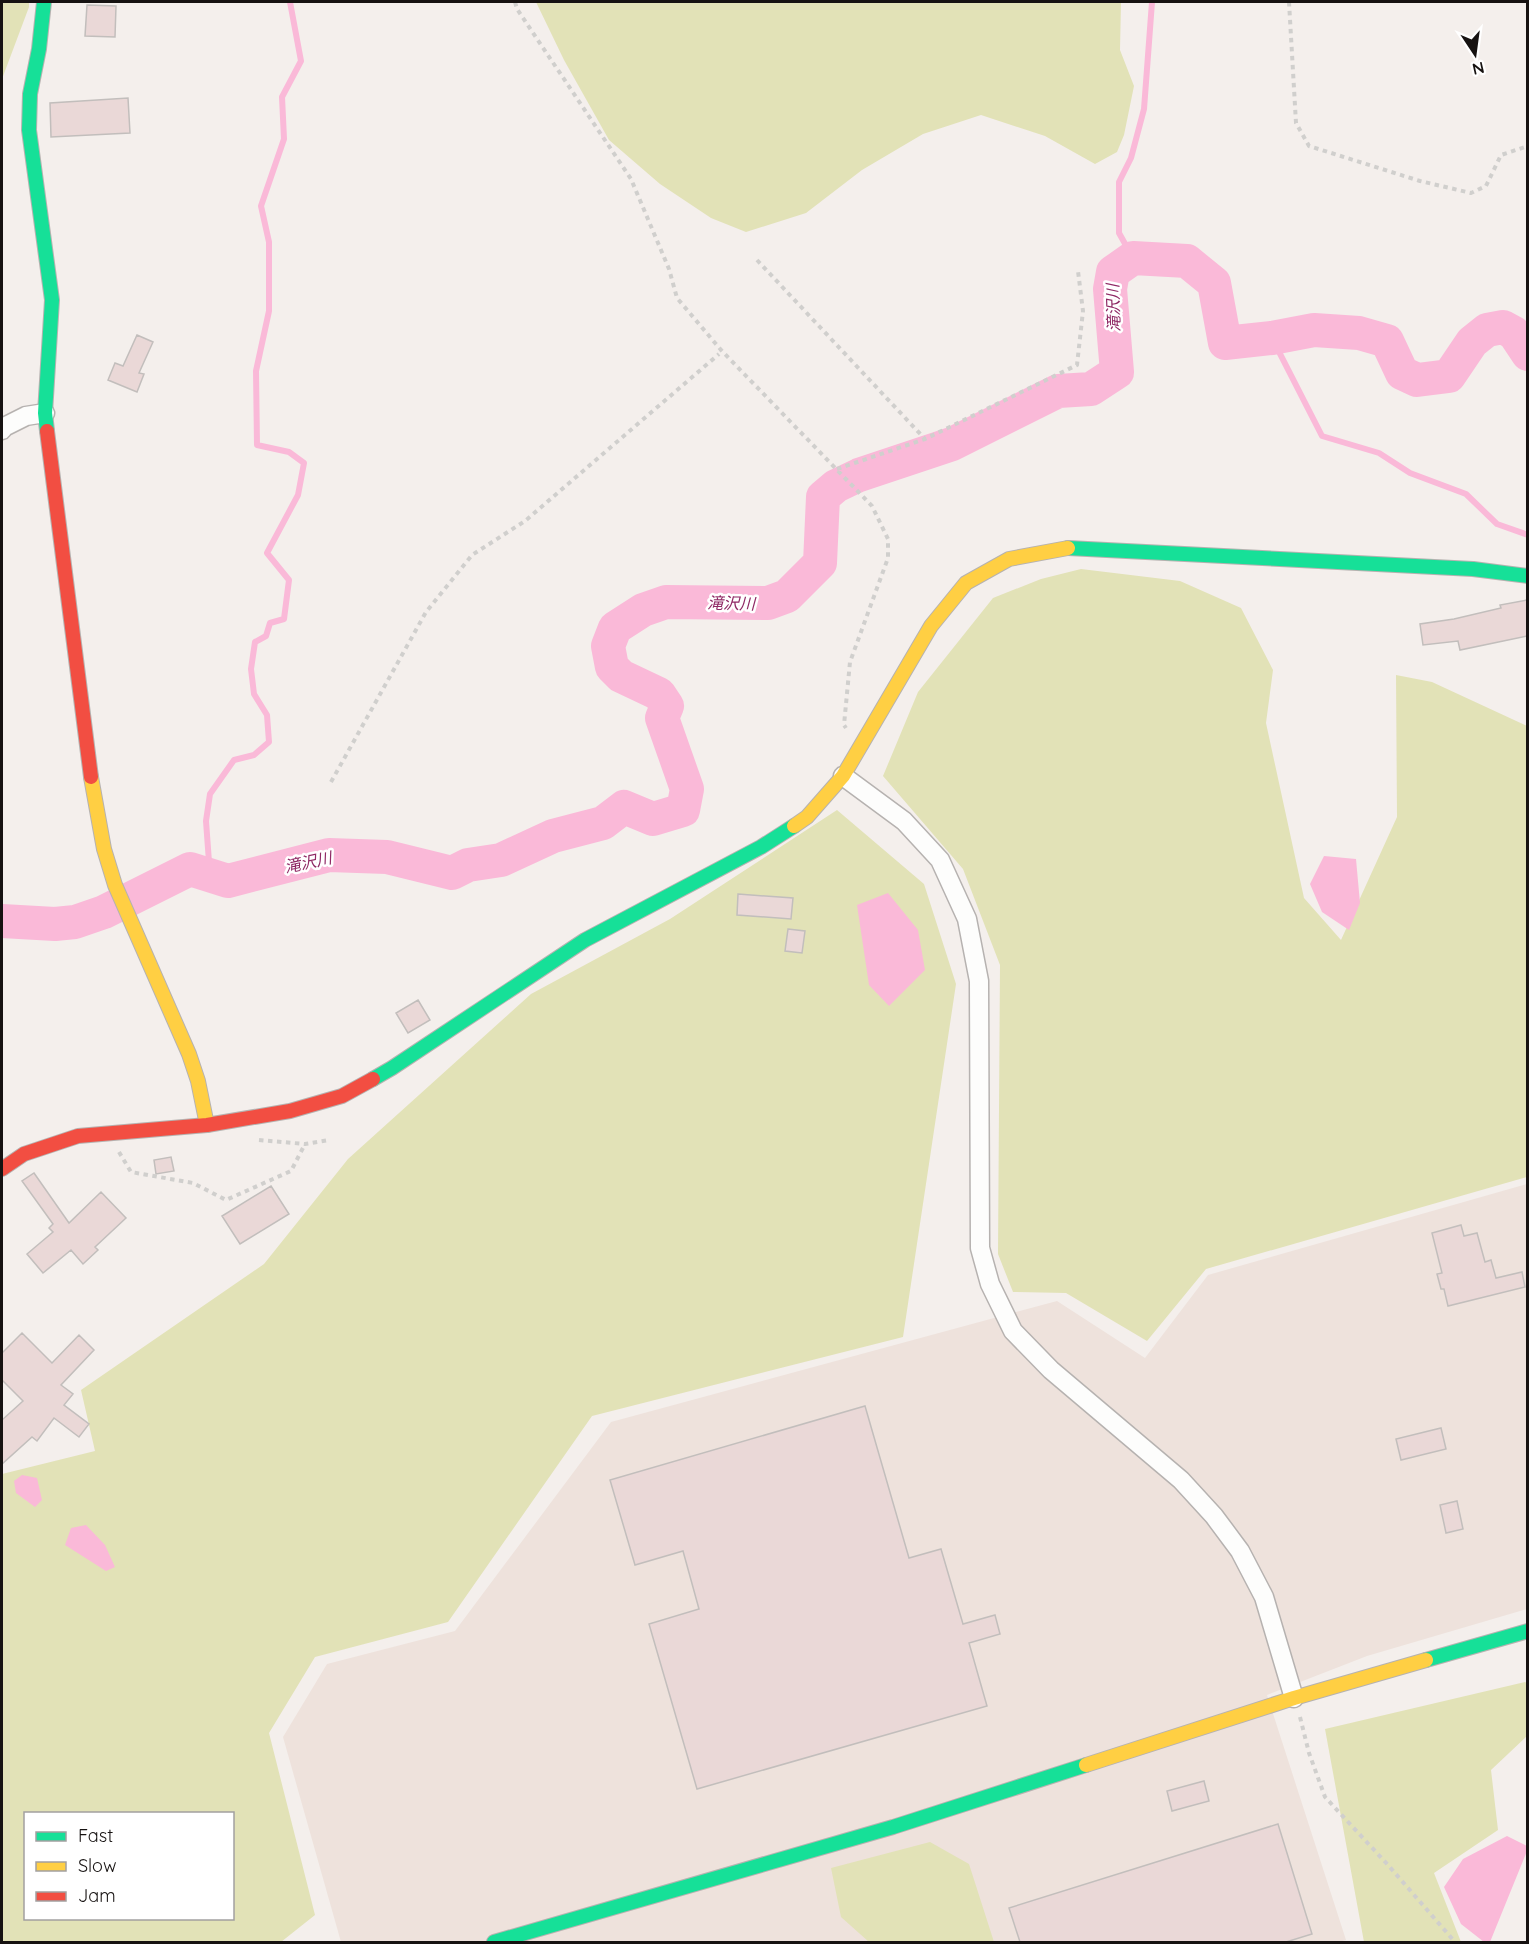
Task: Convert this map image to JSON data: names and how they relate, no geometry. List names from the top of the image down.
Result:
{
  "water": ["滝沢川"],
  "legend": ["Fast", "Slow", "Jam"],
  "north": "bottom"
}
